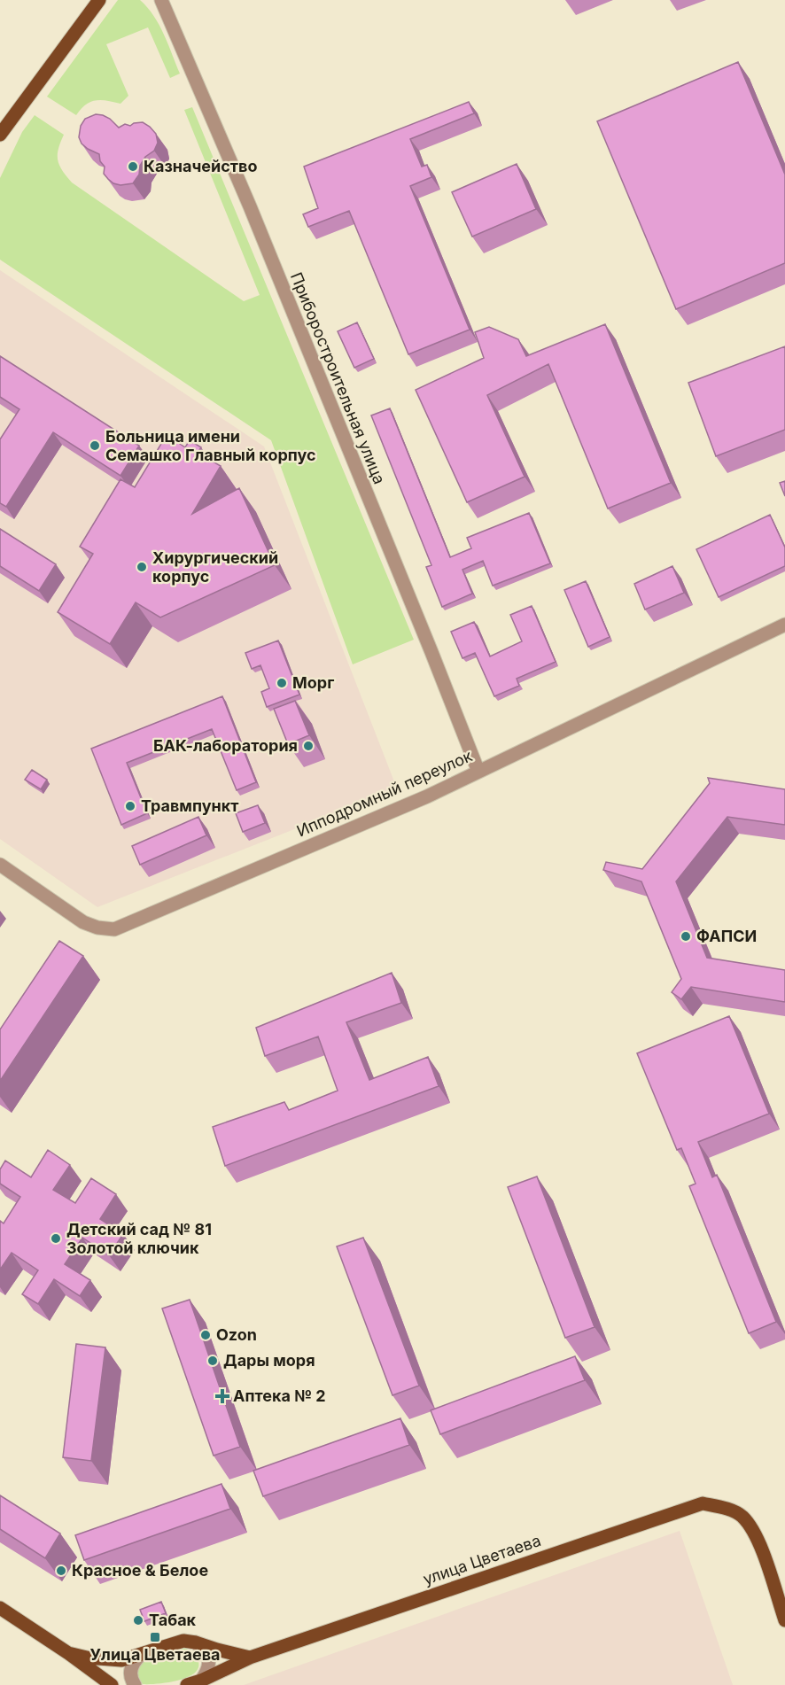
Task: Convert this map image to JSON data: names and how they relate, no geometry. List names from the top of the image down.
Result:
{
  "streets": {
    "main road": ["улица Цветаева"],
    "street": ["Приборостроительная улица", "Ипподромный переулок"]
  },
  "crossings": [
    ["Приборостроительная улица", "Ипподромный переулок"]
  ],
  "places": {
    "other": [
      "Казначейство",
      "Больница имени Семашко Главный корпус",
      "Хирургический корпус",
      "Морг",
      "БАК-лаборатория",
      "Травмпункт",
      "ФАПСИ",
      "Детский сад № 81 Золотой ключик",
      "Ozon",
      "Дары моря",
      "Красное & Белое",
      "Табак"
    ],
    "health": ["Аптека № 2"],
    "transit": ["Улица Цветаева"]
  }
}
